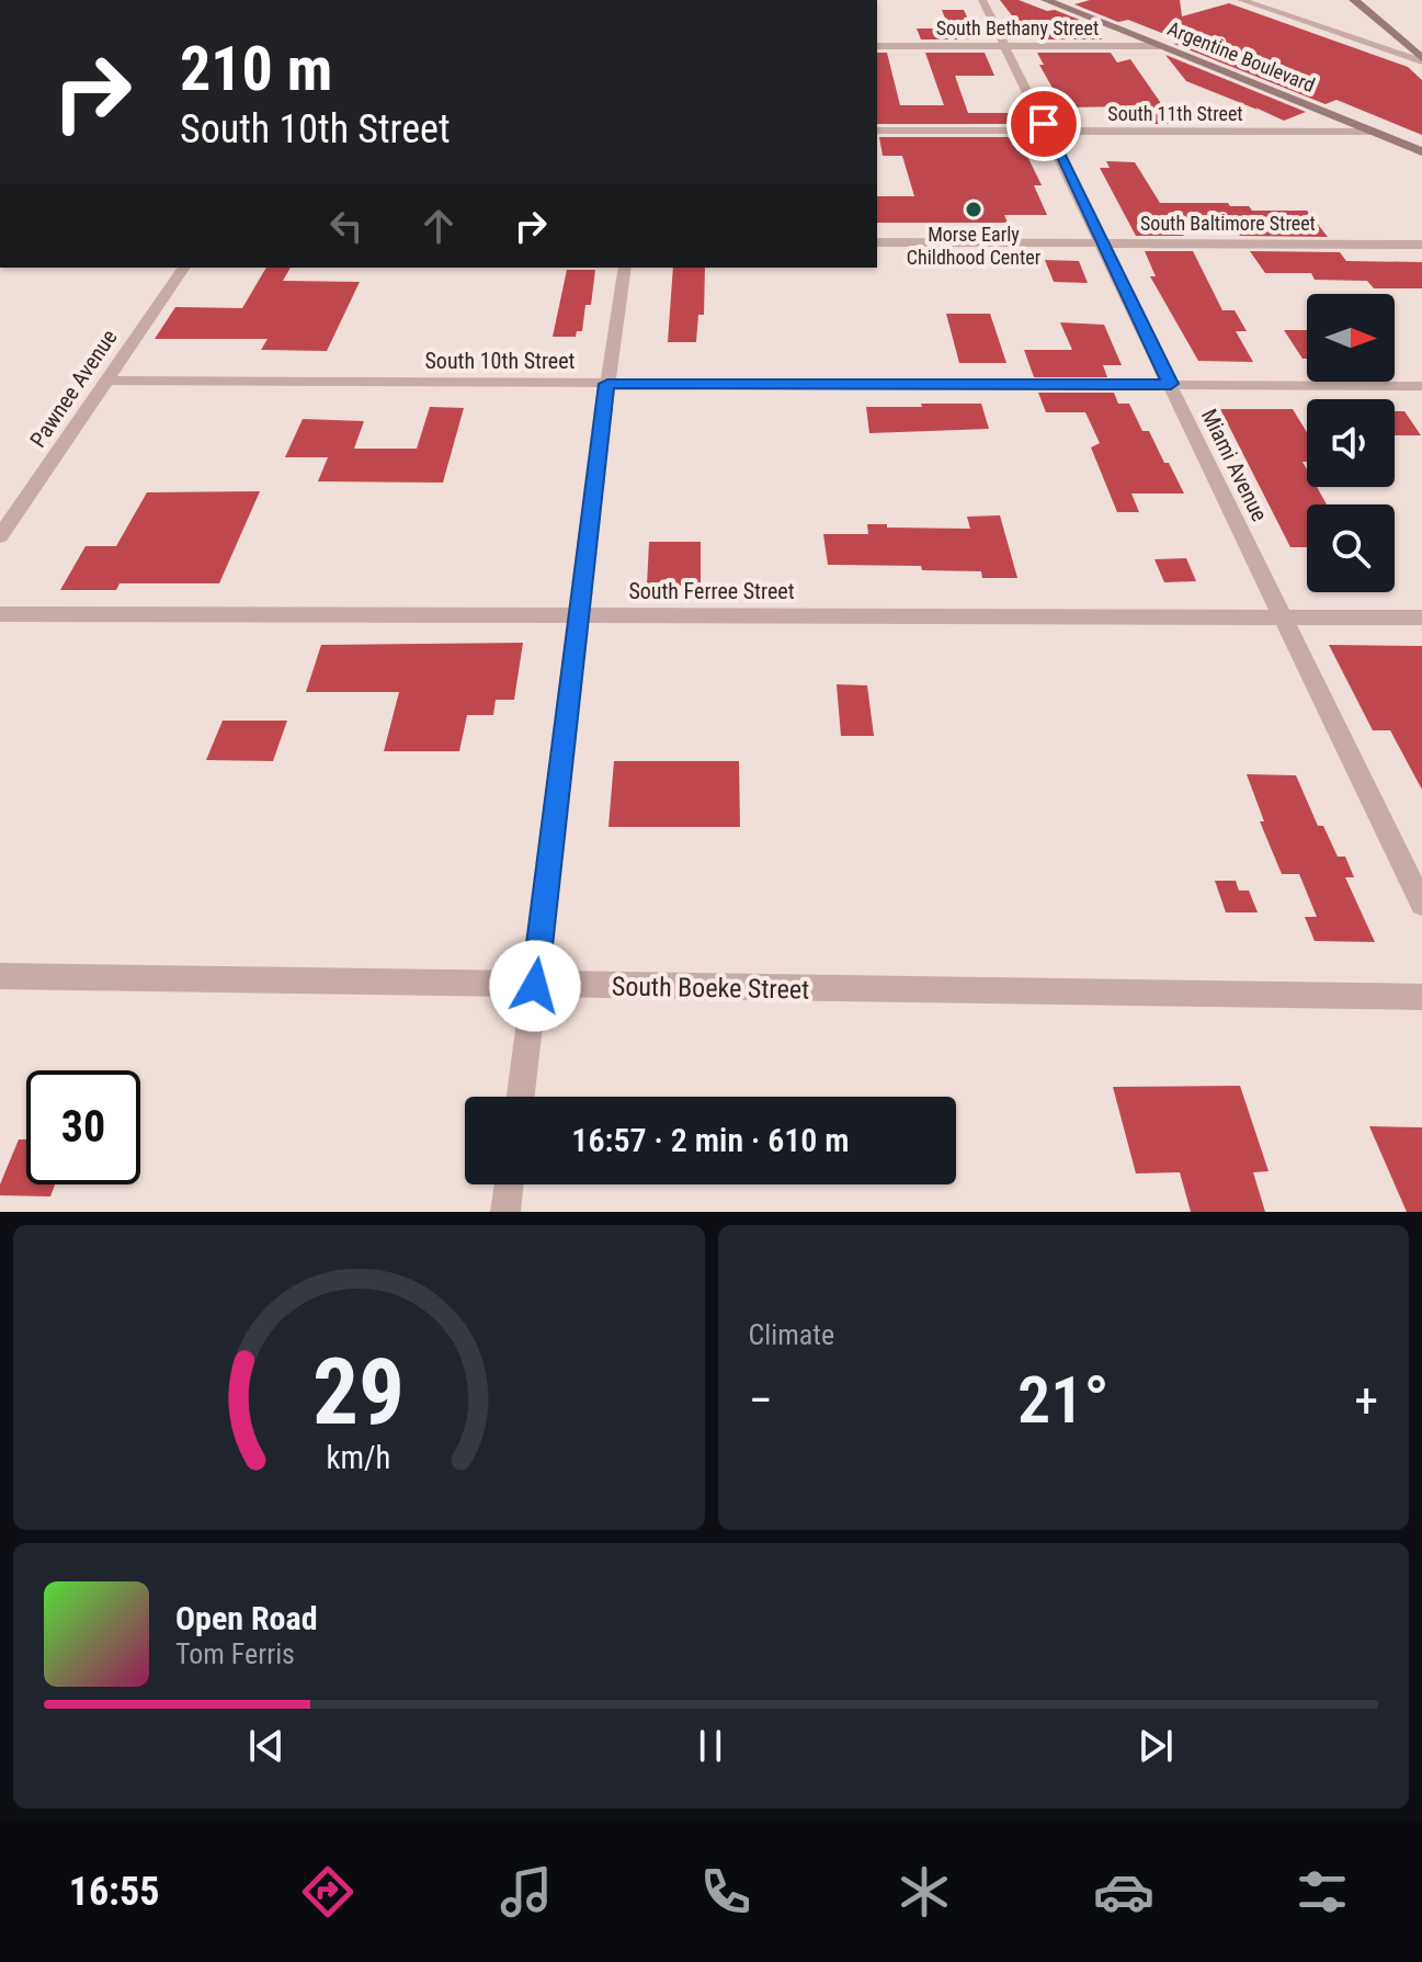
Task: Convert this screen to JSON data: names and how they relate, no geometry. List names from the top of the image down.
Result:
{
  "streets": {
    "street": [
      "South Bethany Street",
      "Argentine Boulevard",
      "South 11th Street",
      "South Baltimore Street",
      "South 10th Street",
      "Pawnee Avenue",
      "Miami Avenue",
      "South Ferree Street",
      "South Boeke Street"
    ]
  },
  "crossings": [
    ["South Bethany Street", "Argentine Boulevard"],
    ["South Bethany Street", "Miami Avenue"],
    ["Argentine Boulevard", "South 11th Street"],
    ["South 11th Street", "Miami Avenue"],
    ["South Baltimore Street", "Miami Avenue"],
    ["South 10th Street", "Pawnee Avenue"],
    ["South 10th Street", "Miami Avenue"],
    ["Miami Avenue", "South Ferree Street"]
  ],
  "places": ["Morse Early Childhood Center"],
  "north": "right",
  "page": {
    "turn": ["210 m", "South 10th Street"],
    "limit": "30",
    "trip": "16:57 · 2 min · 610 m",
    "tile": "Climate",
    "heat": ["−", "21°", "+"],
    "song": ["Open Road", "Tom Ferris"],
    "tabs": "16:55",
    "gauge": ["29", "km/h"]
  }
}
